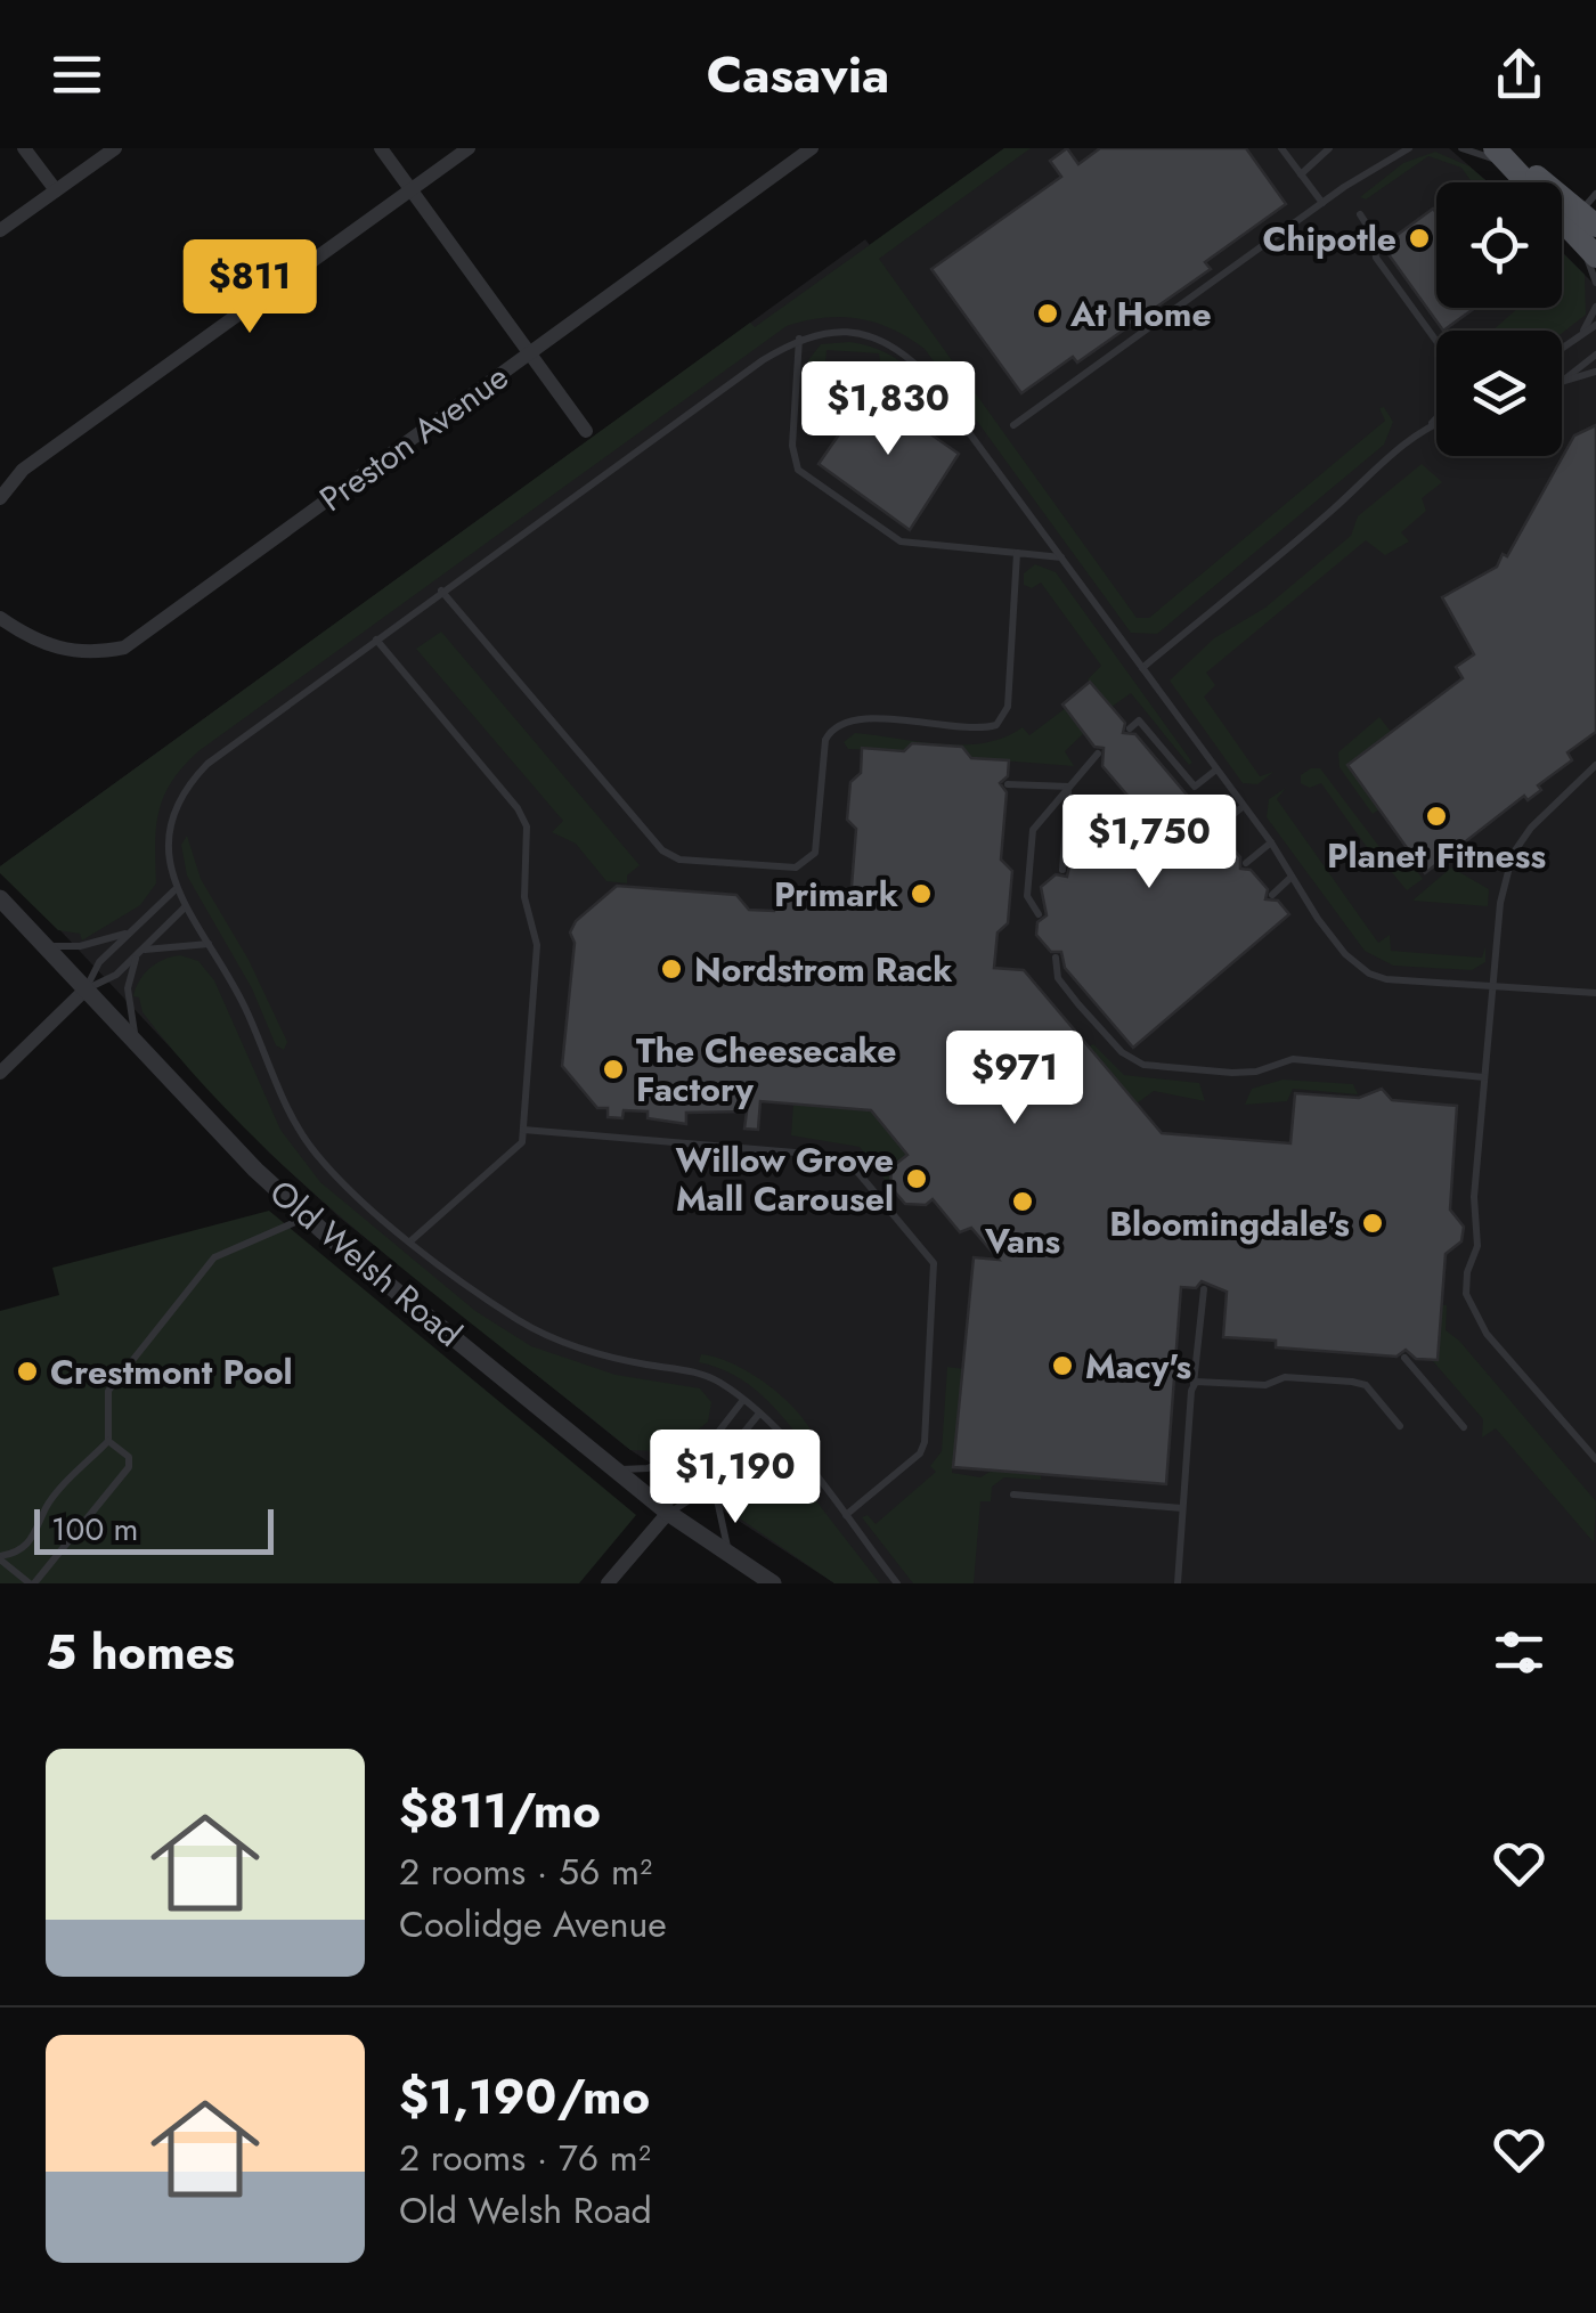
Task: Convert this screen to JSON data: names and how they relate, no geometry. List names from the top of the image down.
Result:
{
  "streets": {
    "street": ["Preston Avenue", "Old Welsh Road"]
  },
  "places": [
    "Chipotle",
    "At Home",
    "Planet Fitness",
    "Primark",
    "Nordstrom Rack",
    "The Cheesecake Factory",
    "Willow Grove Mall Carousel",
    "Vans",
    "Bloomingdale's",
    "Macy's",
    "Crestmont Pool"
  ],
  "scale_bar": "100 m",
  "page": {
    "header": "Casavia",
    "price": [
      "$811",
      "$1,830",
      "$1,750",
      "$971",
      "$1,190"
    ],
    "scale": "100 m",
    "heading": "5 homes",
    "list": [
      {
        "name": "$811/mo",
        "note": "2 rooms · 56 m² · Coolidge Avenue"
      },
      {
        "name": "$1,190/mo",
        "note": "2 rooms · 76 m² · Old Welsh Road"
      }
    ]
  }
}
